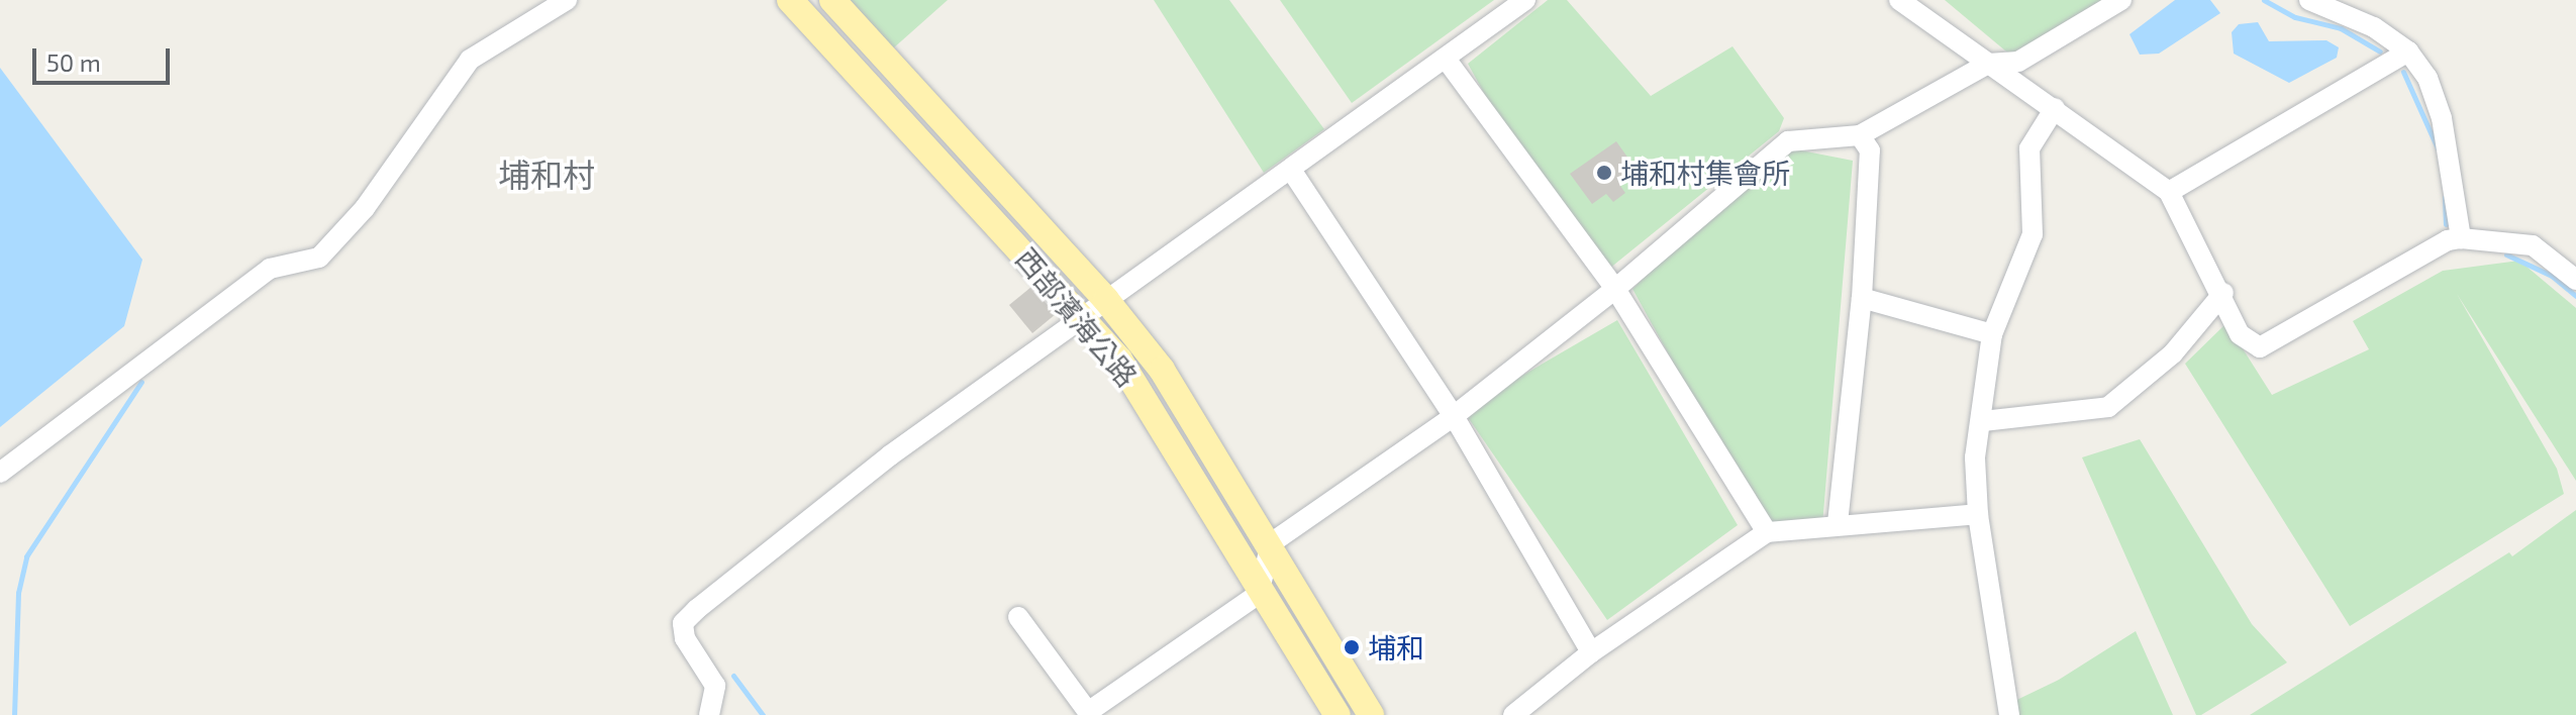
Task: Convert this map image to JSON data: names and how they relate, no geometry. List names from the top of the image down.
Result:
{
  "streets": {
    "main road": ["西部濱海公路"]
  },
  "districts": ["埔和村"],
  "places": ["埔和村集會所", "埔和"],
  "scale_bar": "50 m"
}
